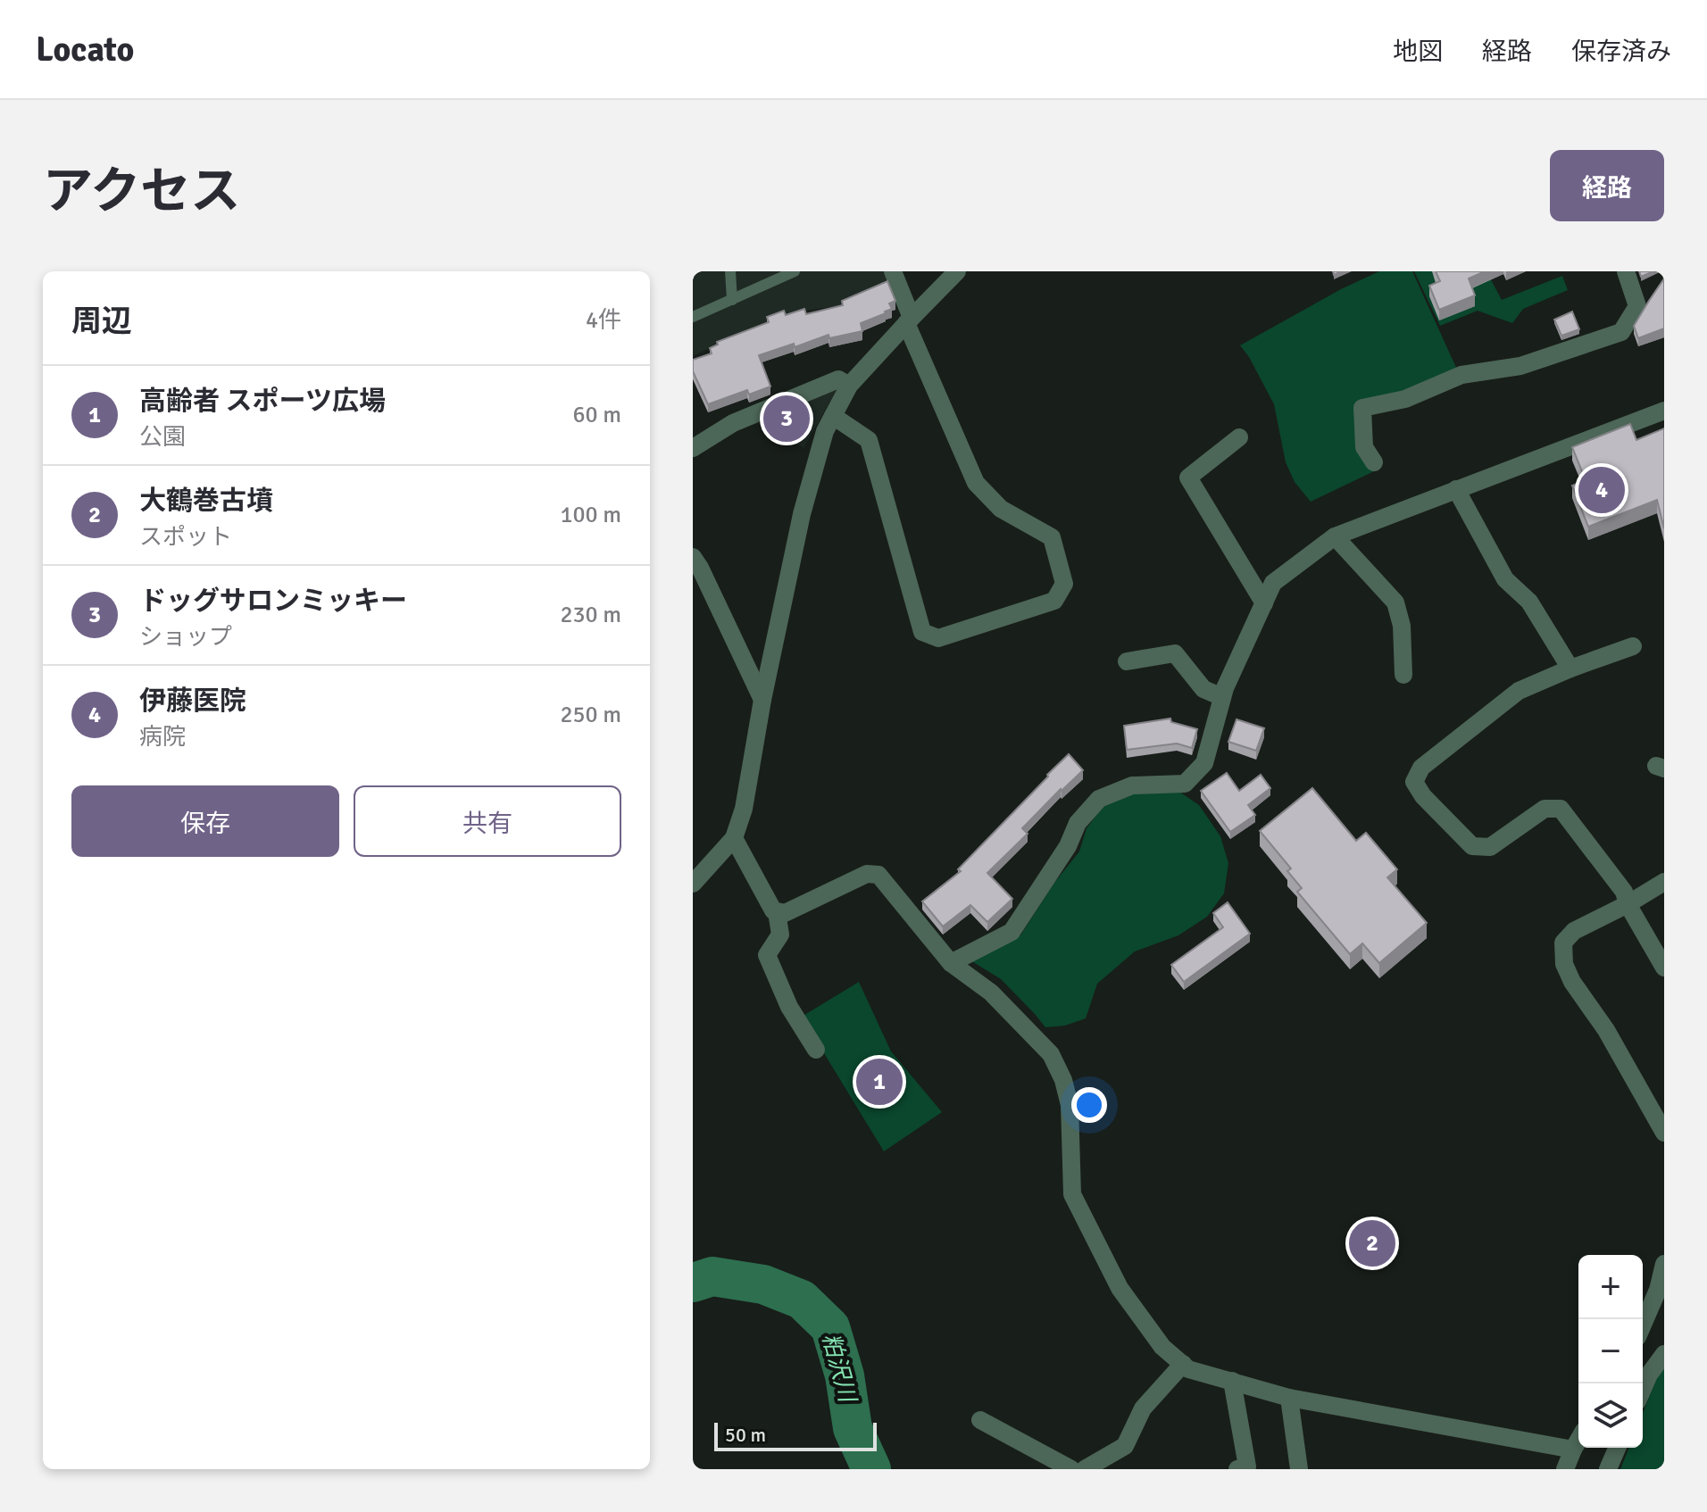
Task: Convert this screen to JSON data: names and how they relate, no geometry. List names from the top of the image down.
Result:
{
  "water": ["粕沢川"],
  "scale_bar": "50 m",
  "page": {
    "header": "Locato",
    "nav": ["地図", "経路", "保存済み"],
    "title": "アクセス",
    "buttons": [
      "経路",
      ["保存", "共有"]
    ],
    "heading": ["周辺", "4件"],
    "list": [
      {
        "mark": "1",
        "name": "高齢者 スポーツ広場",
        "note": "公園",
        "value": "60 m"
      },
      {
        "mark": "2",
        "name": "大鶴巻古墳",
        "note": "スポット",
        "value": "100 m"
      },
      {
        "mark": "3",
        "name": "ドッグサロンミッキー",
        "note": "ショップ",
        "value": "230 m"
      },
      {
        "mark": "4",
        "name": "伊藤医院",
        "note": "病院",
        "value": "250 m"
      }
    ],
    "pins": [
      "3",
      "4",
      "1",
      "2"
    ],
    "map_buttons": ["+", "−"],
    "scale": "50 m"
  }
}
